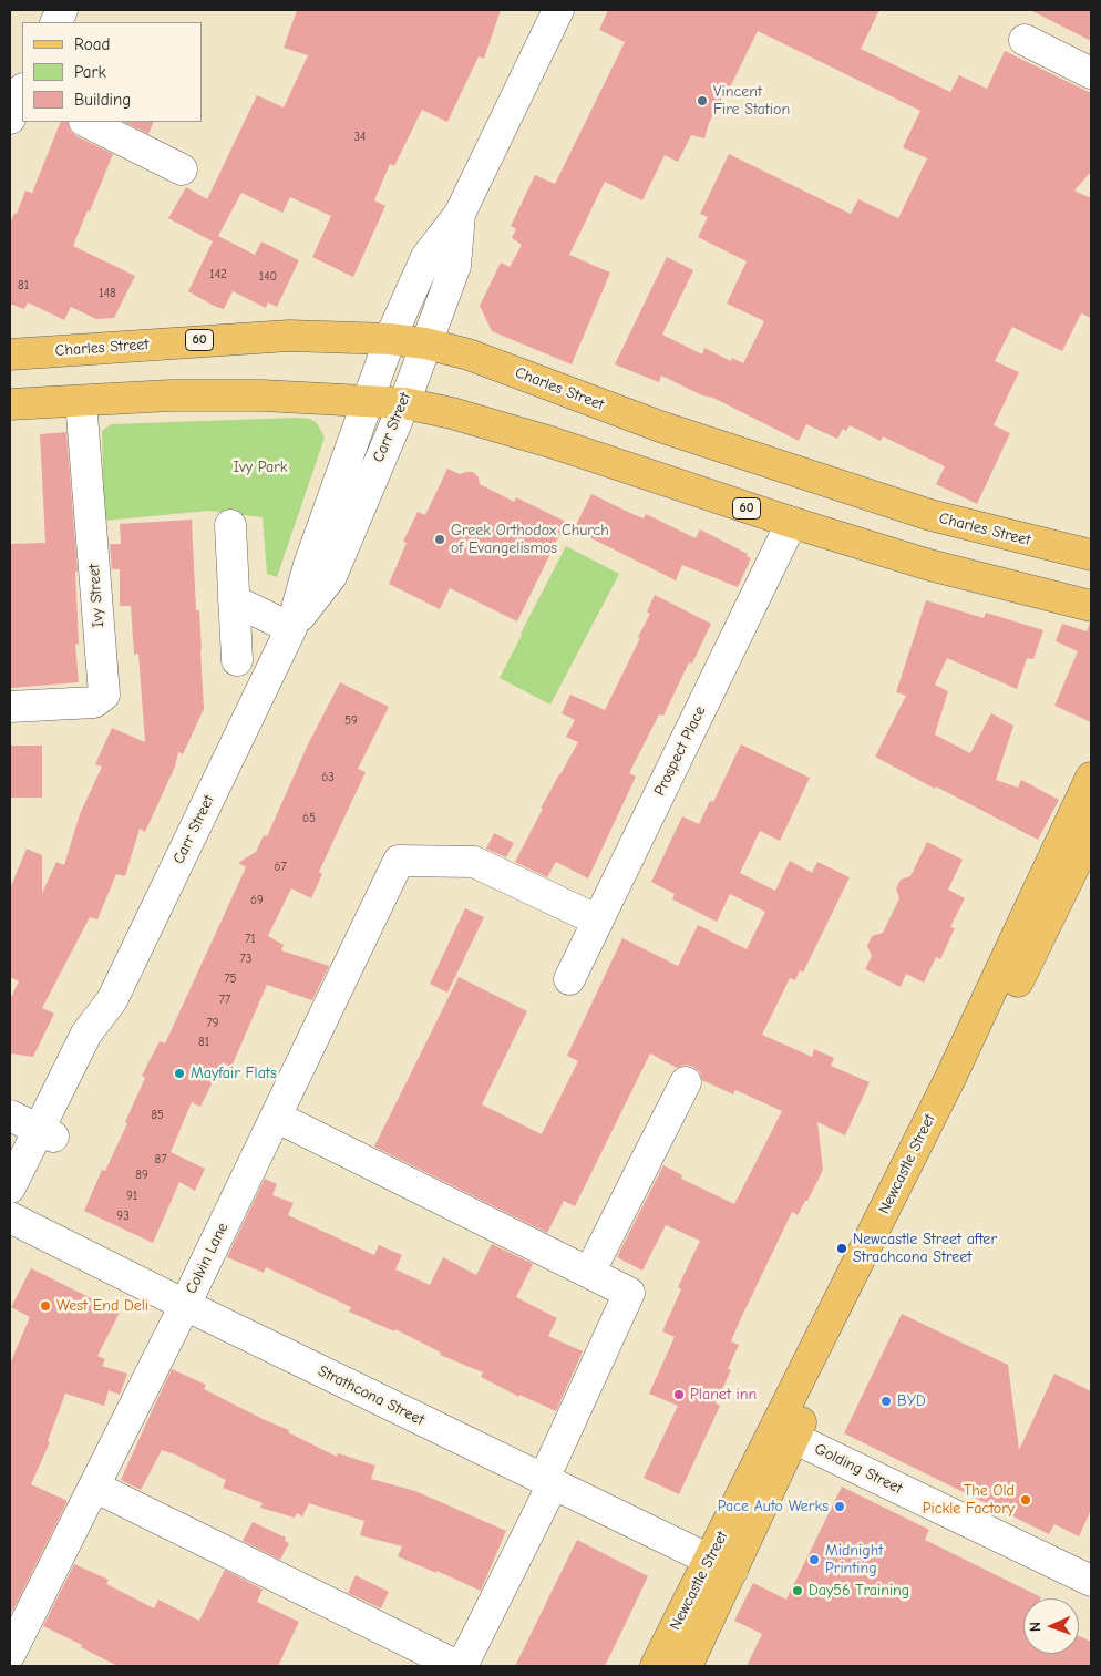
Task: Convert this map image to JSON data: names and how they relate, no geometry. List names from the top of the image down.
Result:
{
  "streets": {
    "main road": ["60", "Charles Street", "Newcastle Street"],
    "street": [
      "Carr Street",
      "Ivy Street",
      "Prospect Place",
      "Colvin Lane",
      "Strathcona Street",
      "Golding Street"
    ]
  },
  "crossings": [
    ["60", "Carr Street"],
    ["60", "Ivy Street"],
    ["60", "Prospect Place"],
    ["Charles Street", "Carr Street"],
    ["Carr Street", "Strathcona Street"],
    ["Prospect Place", "Colvin Lane"],
    ["Newcastle Street", "Strathcona Street"],
    ["Newcastle Street", "Golding Street"],
    ["Colvin Lane", "Strathcona Street"]
  ],
  "parks": ["Ivy Park"],
  "places": [
    "Vincent Fire Station",
    "Greek Orthodox Church of Evangelismos",
    "Mayfair Flats",
    "Newcastle Street after Strachcona Street",
    "West End Deli",
    "Planet inn",
    "BYD",
    "The Old Pickle Factory",
    "Pace Auto Werks",
    "Midnight Printing",
    "Day56 Training"
  ],
  "house_numbers": [
    "34",
    "142",
    "140",
    "81",
    "148",
    "59",
    "63",
    "65",
    "67",
    "69",
    "71",
    "73",
    "75",
    "77",
    "79",
    "81",
    "85",
    "87",
    "89",
    "91",
    "93"
  ],
  "legend": ["Road", "Park", "Building"],
  "north": "left"
}
